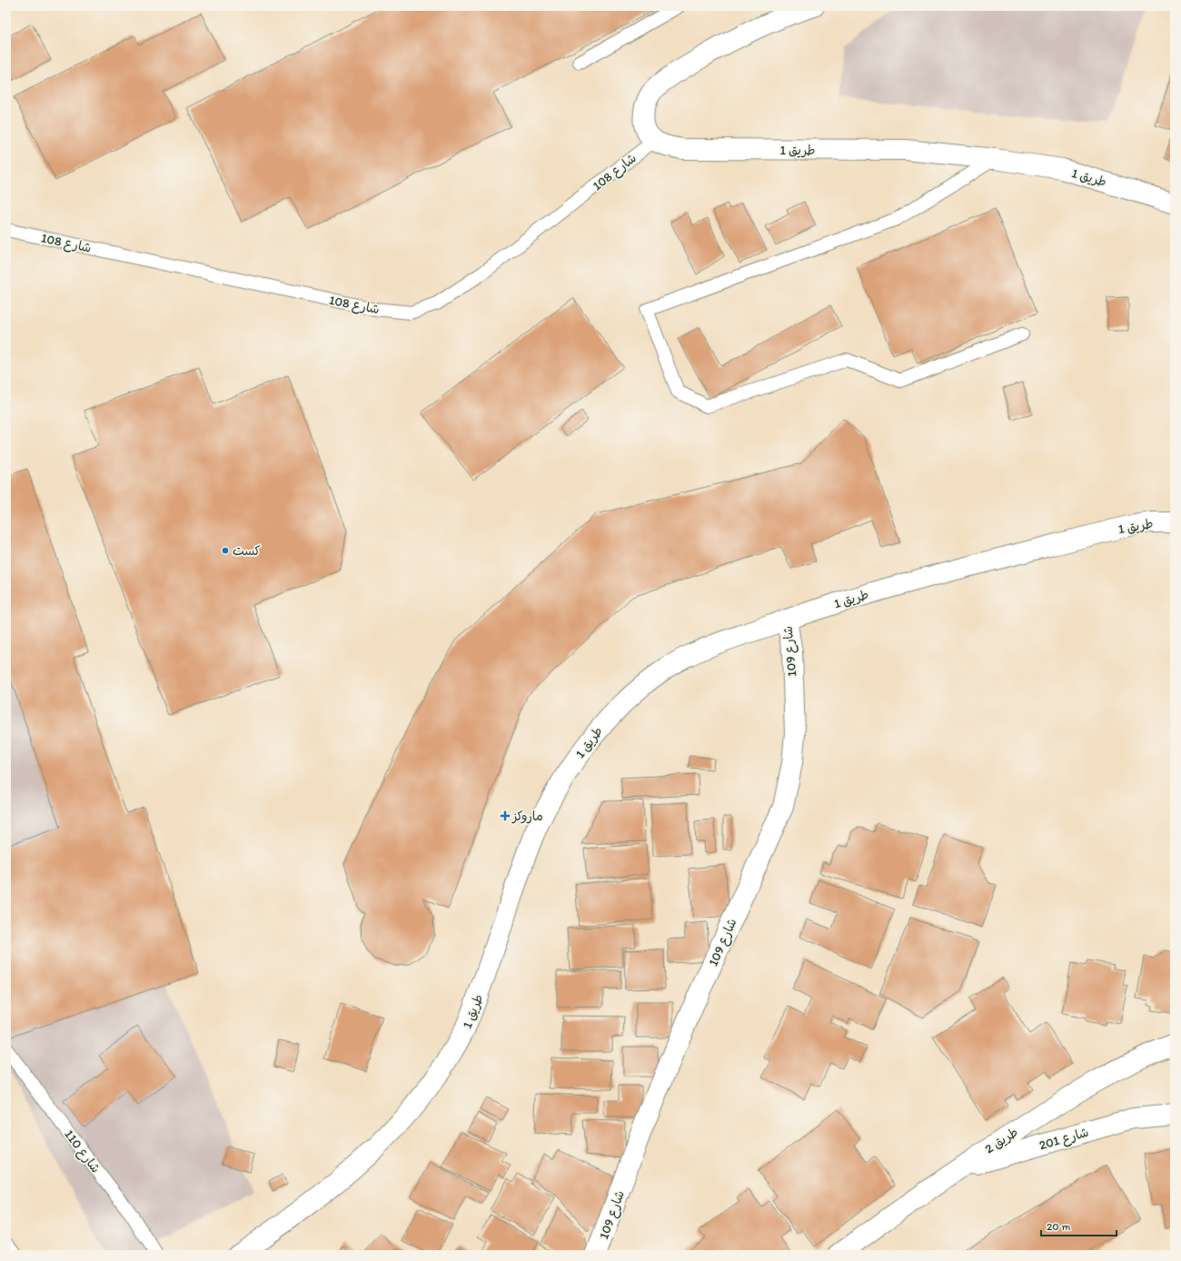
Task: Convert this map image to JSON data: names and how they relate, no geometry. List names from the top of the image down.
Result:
{
  "streets": {
    "street": [
      "طريق 1",
      "شارع 109",
      "شارع 201",
      "طريق 2"
    ],
    "lane": ["شارع 108", "شارع 110"]
  },
  "crossings": [
    ["طريق 1", "شارع 108"],
    ["طريق 1", "شارع 109"],
    ["شارع 201", "طريق 2"]
  ],
  "places": {
    "other": ["كست"],
    "health": ["ماروكز"]
  },
  "scale_bar": "20 m"
}
